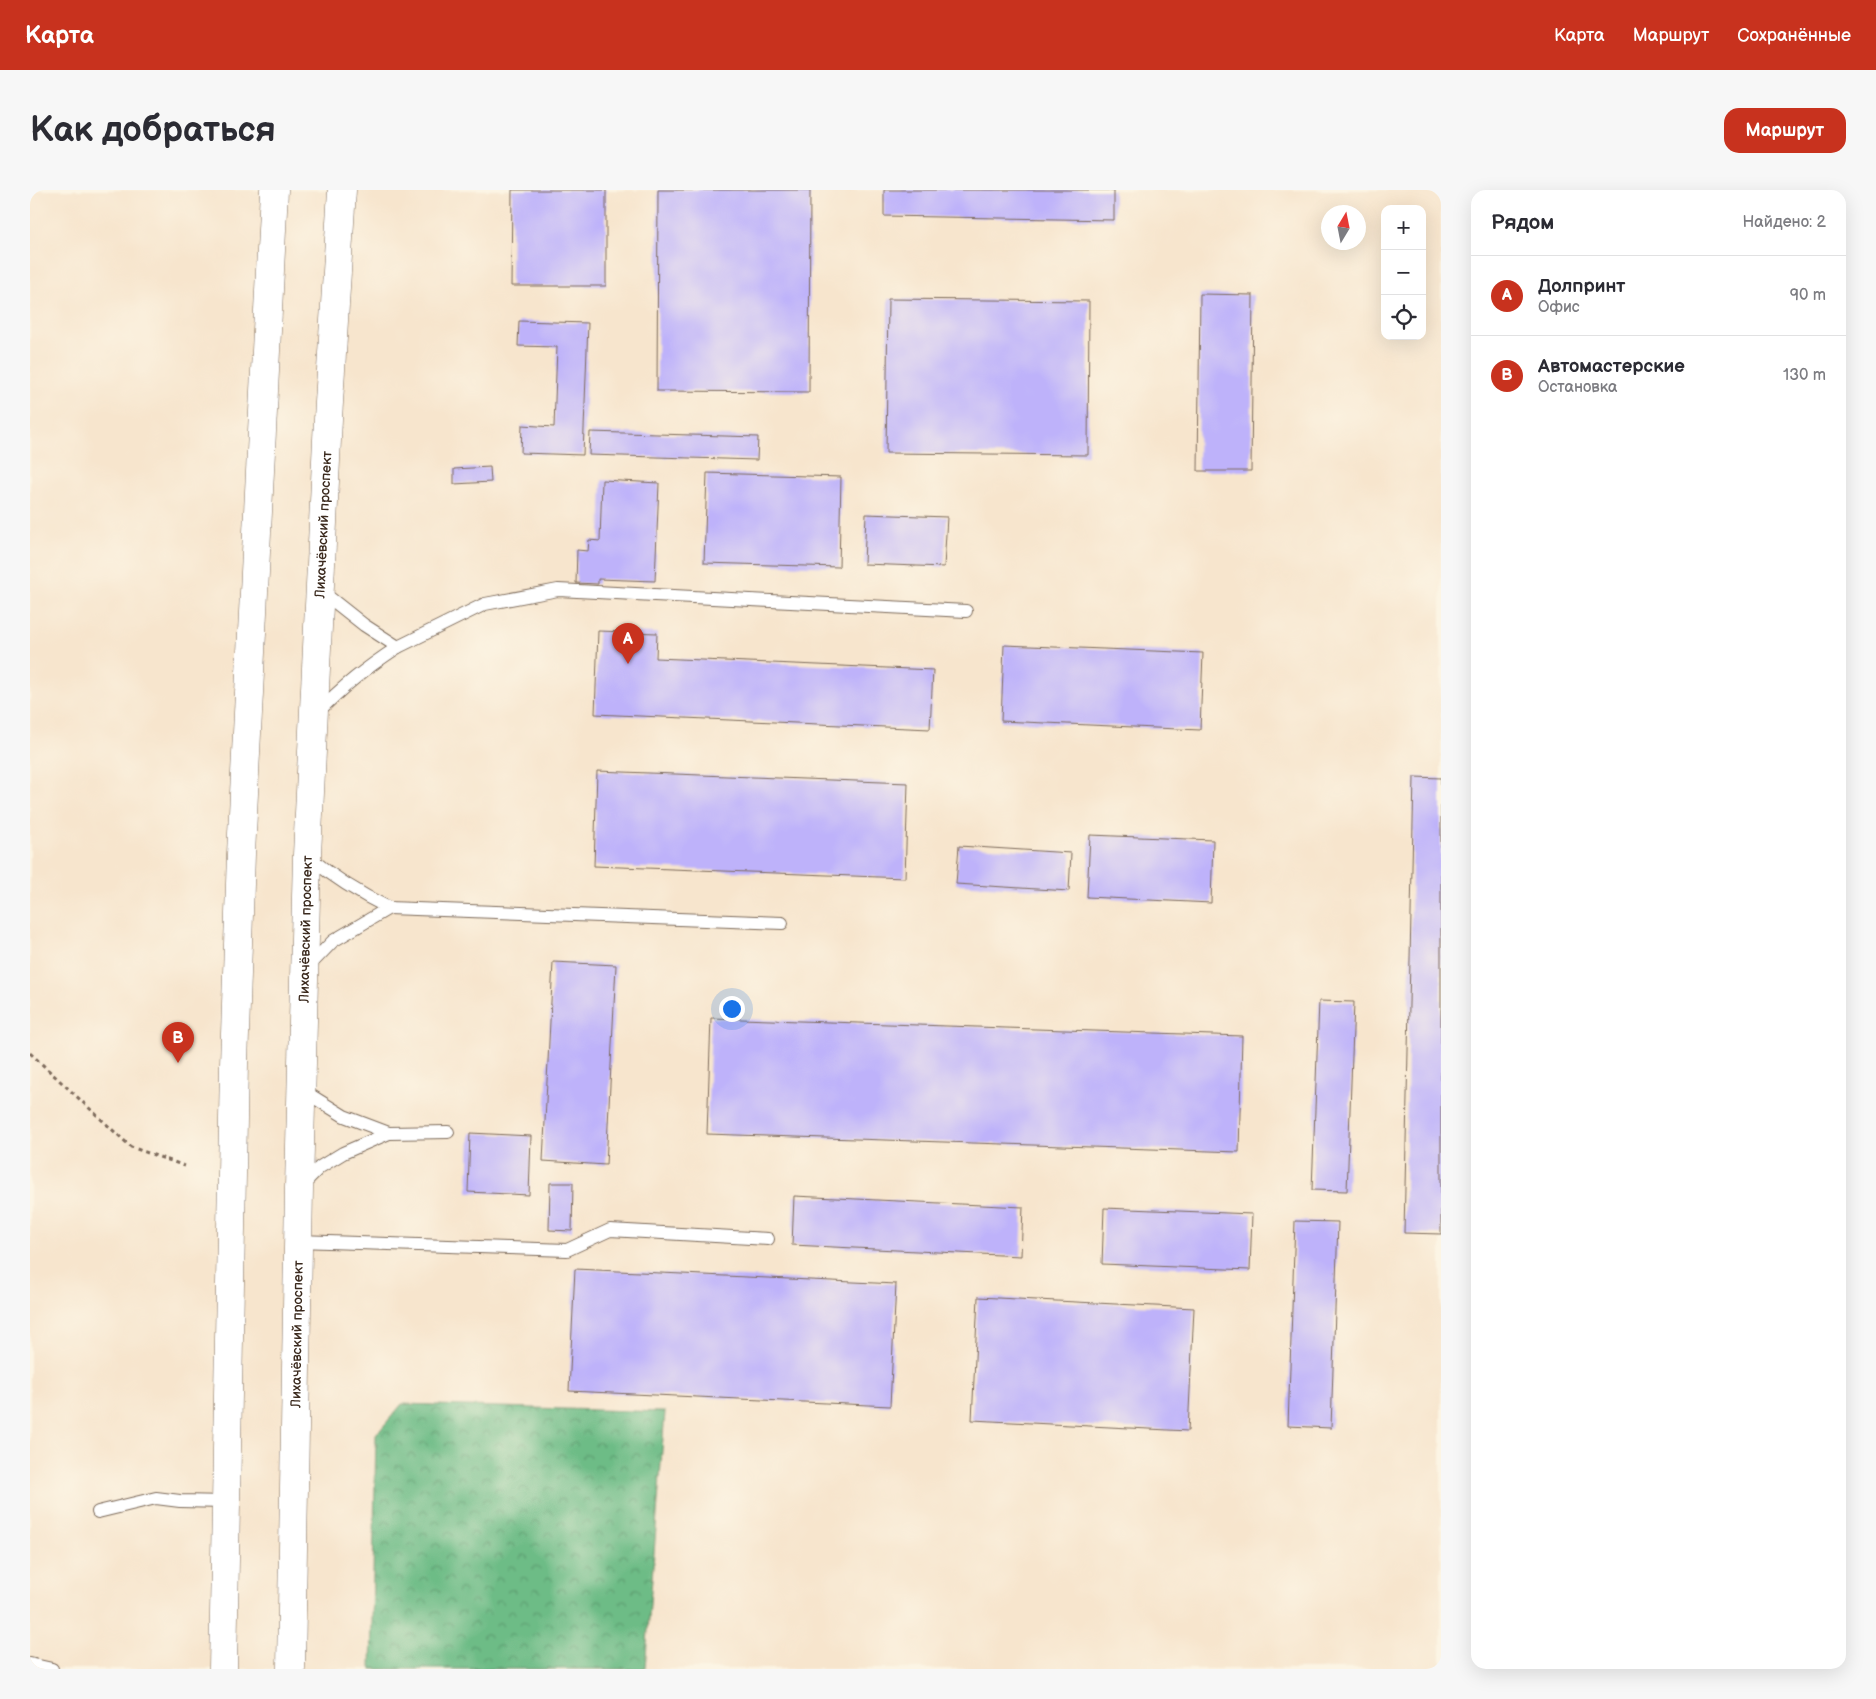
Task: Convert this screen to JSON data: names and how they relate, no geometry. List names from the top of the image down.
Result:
{
  "streets": {
    "main road": ["Лихачёвский проспект"]
  },
  "north": "top",
  "page": {
    "header": "Карта",
    "nav": ["Карта", "Маршрут", "Сохранённые"],
    "buttons": "Маршрут",
    "title": "Как добраться",
    "heading": ["Рядом", "Найдено: 2"],
    "map_buttons": ["+", "−"],
    "list": [
      {
        "mark": "A",
        "name": "Долпринт",
        "note": "Офис",
        "value": "90 m"
      },
      {
        "mark": "B",
        "name": "Автомастерские",
        "note": "Остановка",
        "value": "130 m"
      }
    ],
    "pins": ["A", "B"]
  }
}
